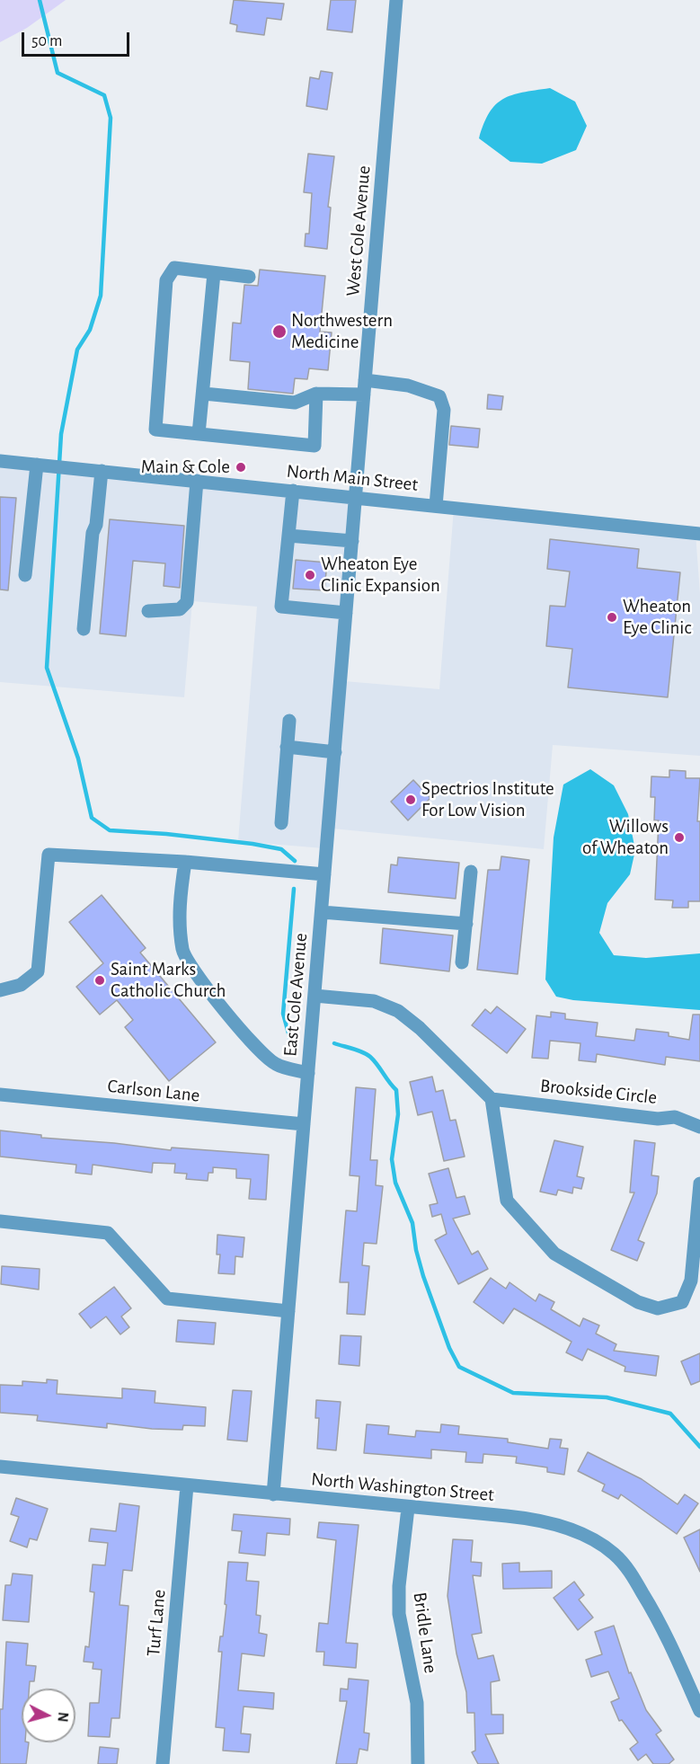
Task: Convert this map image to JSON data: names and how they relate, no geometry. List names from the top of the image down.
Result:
{
  "streets": {
    "street": [
      "West Cole Avenue",
      "North Main Street",
      "East Cole Avenue",
      "Carlson Lane",
      "Brookside Circle",
      "North Washington Street",
      "Turf Lane",
      "Bridle Lane"
    ]
  },
  "crossings": [
    ["West Cole Avenue", "North Main Street"],
    ["West Cole Avenue", "East Cole Avenue"],
    ["North Main Street", "East Cole Avenue"],
    ["East Cole Avenue", "Carlson Lane"],
    ["East Cole Avenue", "North Washington Street"],
    ["North Washington Street", "Turf Lane"],
    ["North Washington Street", "Bridle Lane"]
  ],
  "places": [
    "Northwestern Medicine",
    "Main & Cole",
    "Wheaton Eye Clinic Expansion",
    "Wheaton Eye Clinic",
    "Spectrios Institute For Low Vision",
    "Willows of Wheaton",
    "Saint Marks Catholic Church"
  ],
  "scale_bar": "50 m",
  "north": "right"
}
